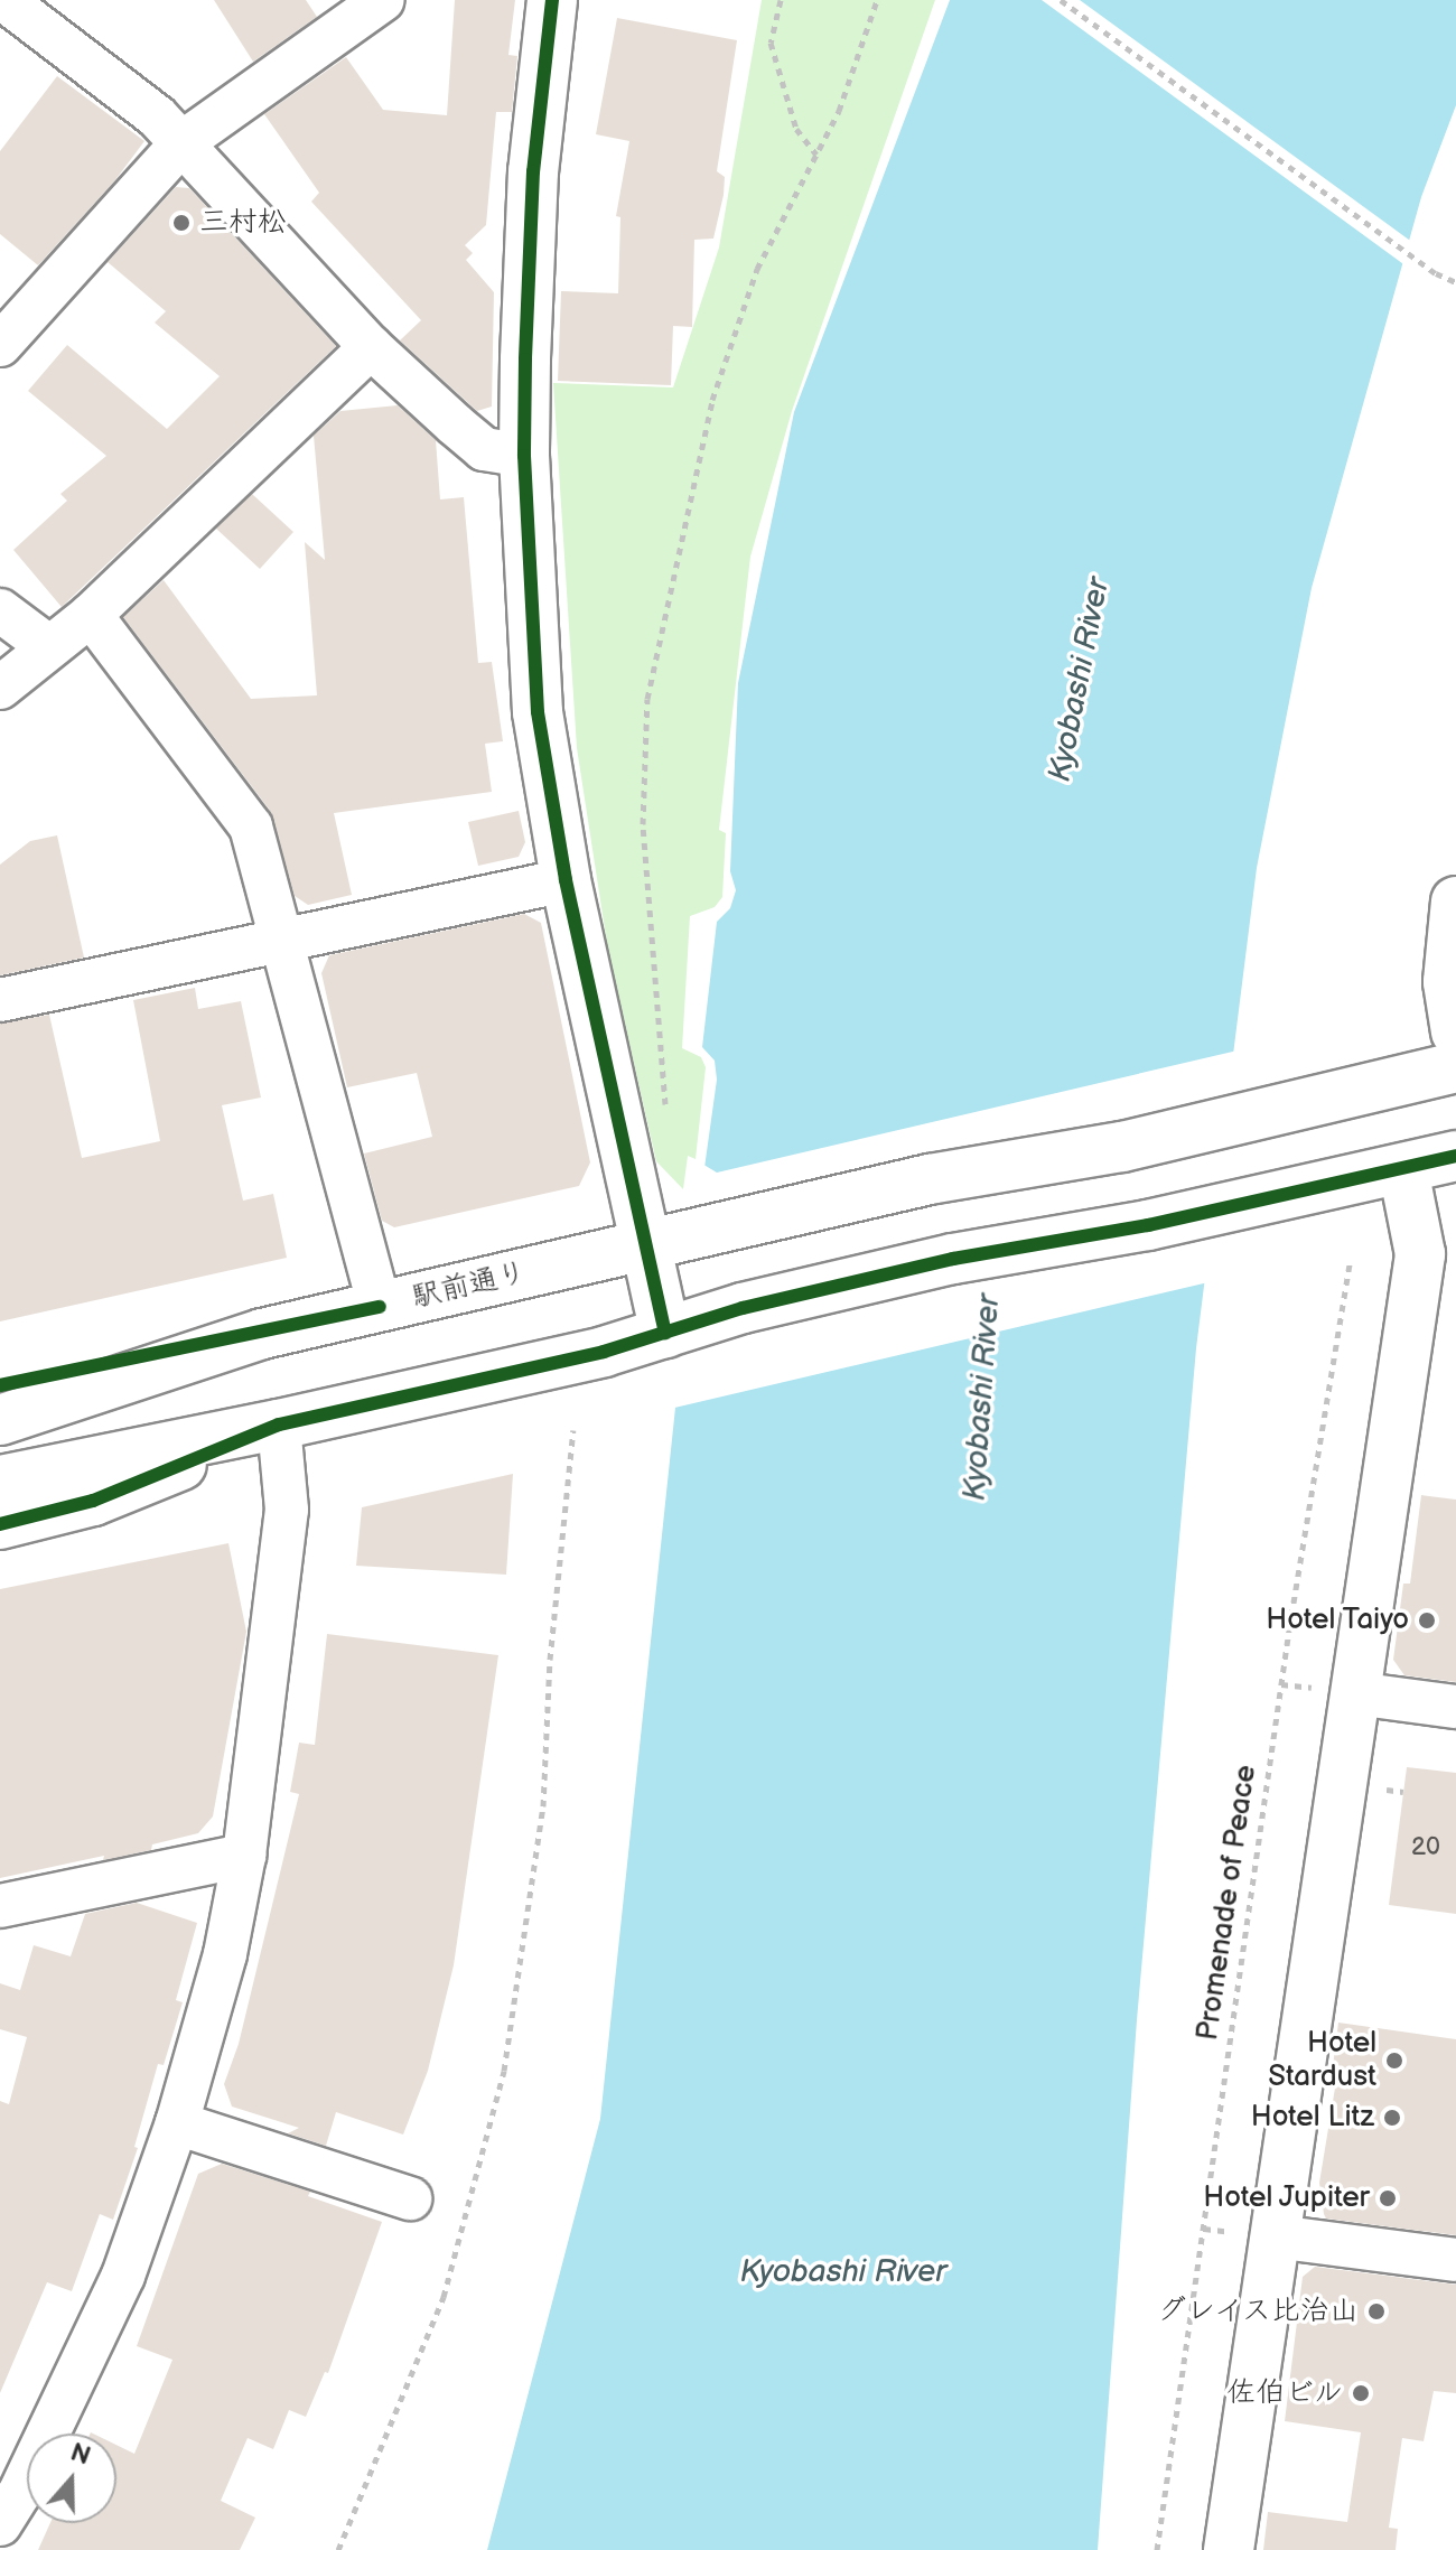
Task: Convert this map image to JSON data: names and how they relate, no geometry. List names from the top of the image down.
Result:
{
  "streets": {
    "street": ["駅前通り"],
    "path": ["Promenade of Peace"]
  },
  "water": ["Kyobashi River"],
  "places": [
    "三村松",
    "Hotel Taiyo",
    "Hotel Stardust",
    "Hotel Litz",
    "Hotel Jupiter",
    "グレイス比治山",
    "佐伯ビル"
  ],
  "house_numbers": ["20"],
  "north": "top"
}
